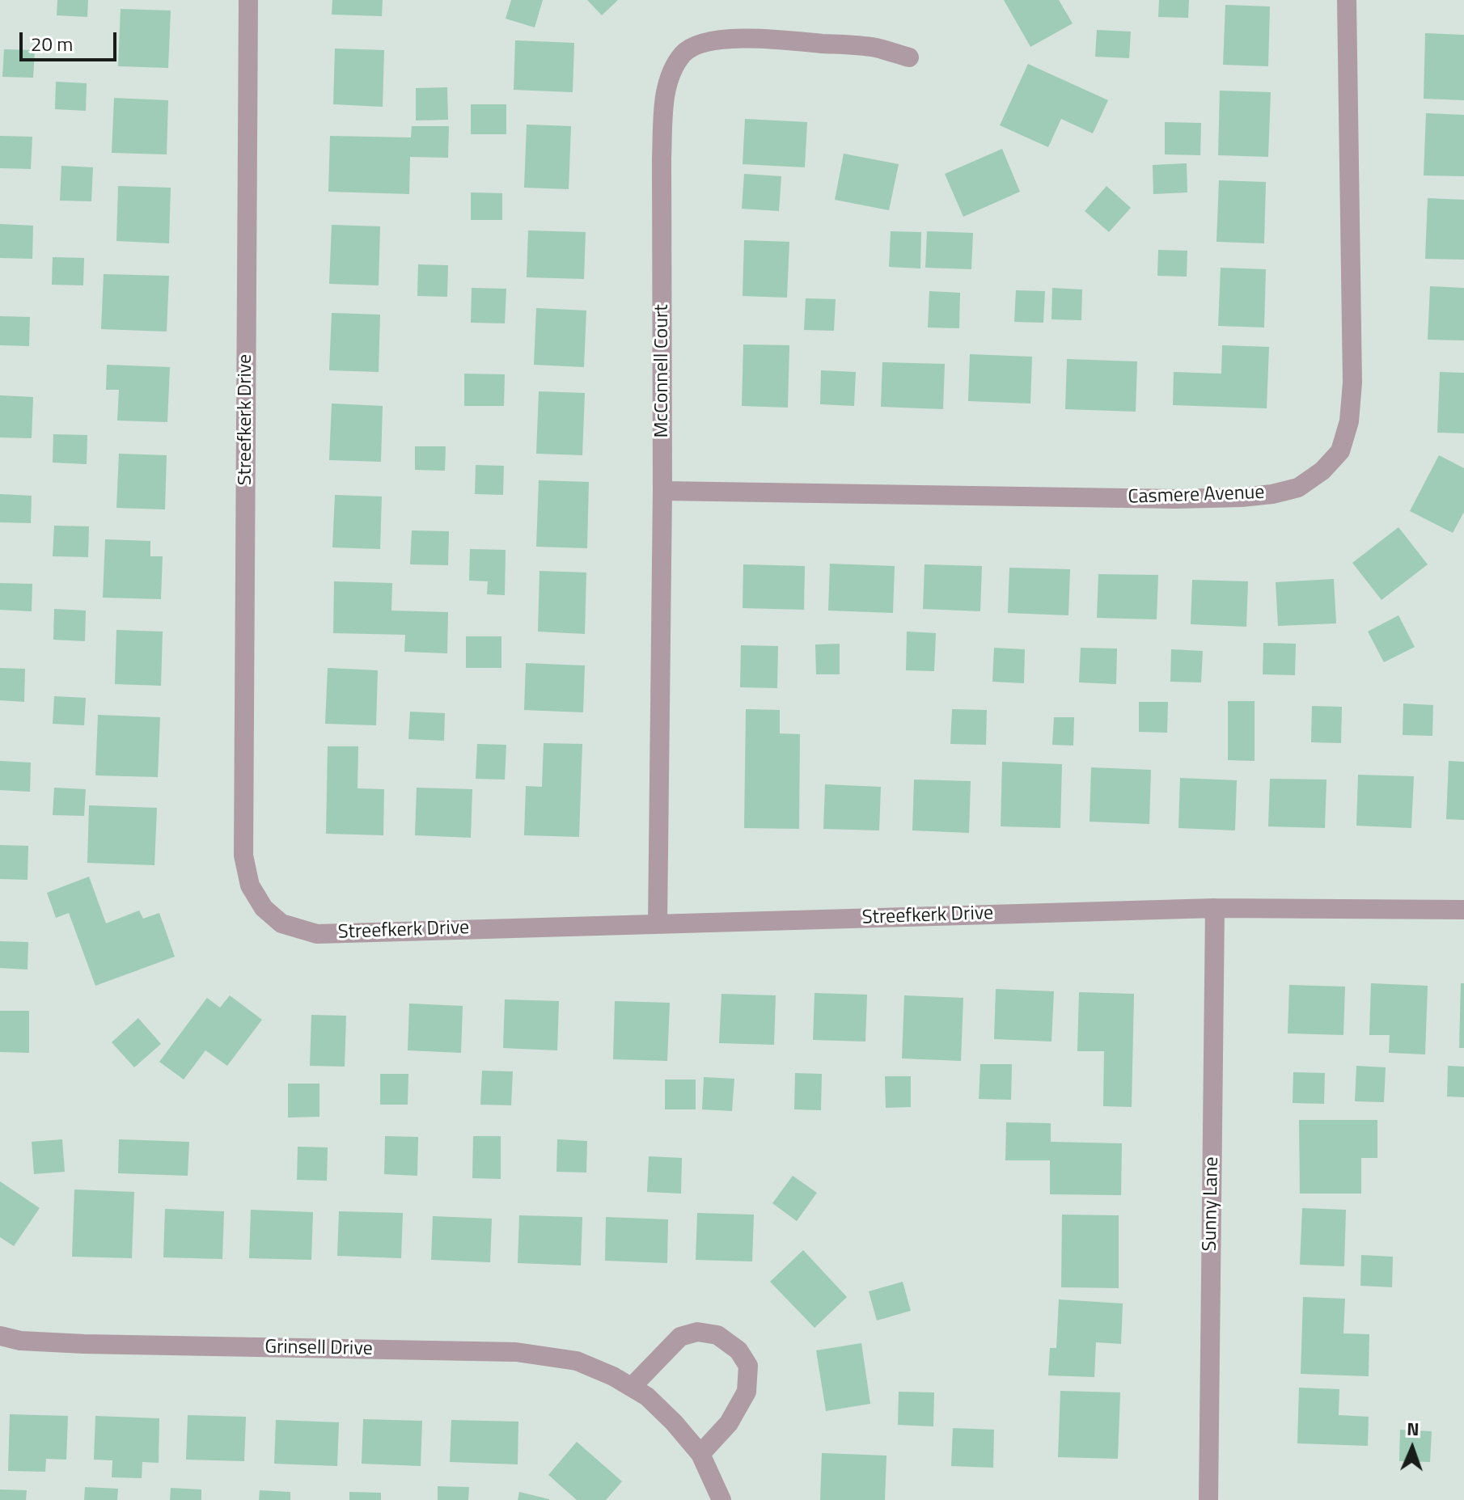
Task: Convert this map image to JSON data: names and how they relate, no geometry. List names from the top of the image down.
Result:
{
  "streets": {
    "street": [
      "McConnell Court",
      "Streefkerk Drive",
      "Casmere Avenue",
      "Sunny Lane",
      "Grinsell Drive"
    ]
  },
  "crossings": [
    ["McConnell Court", "Streefkerk Drive"],
    ["McConnell Court", "Casmere Avenue"],
    ["Streefkerk Drive", "Sunny Lane"]
  ],
  "scale_bar": "20 m",
  "north": "top"
}
